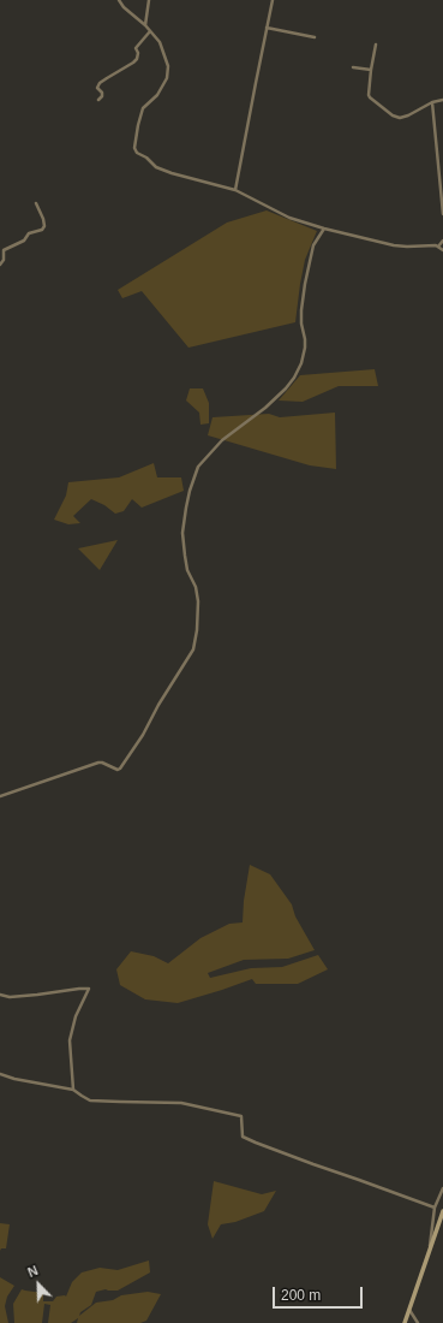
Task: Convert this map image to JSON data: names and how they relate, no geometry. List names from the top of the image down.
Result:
{
  "scale_bar": "200 m",
  "north": "top left"
}
